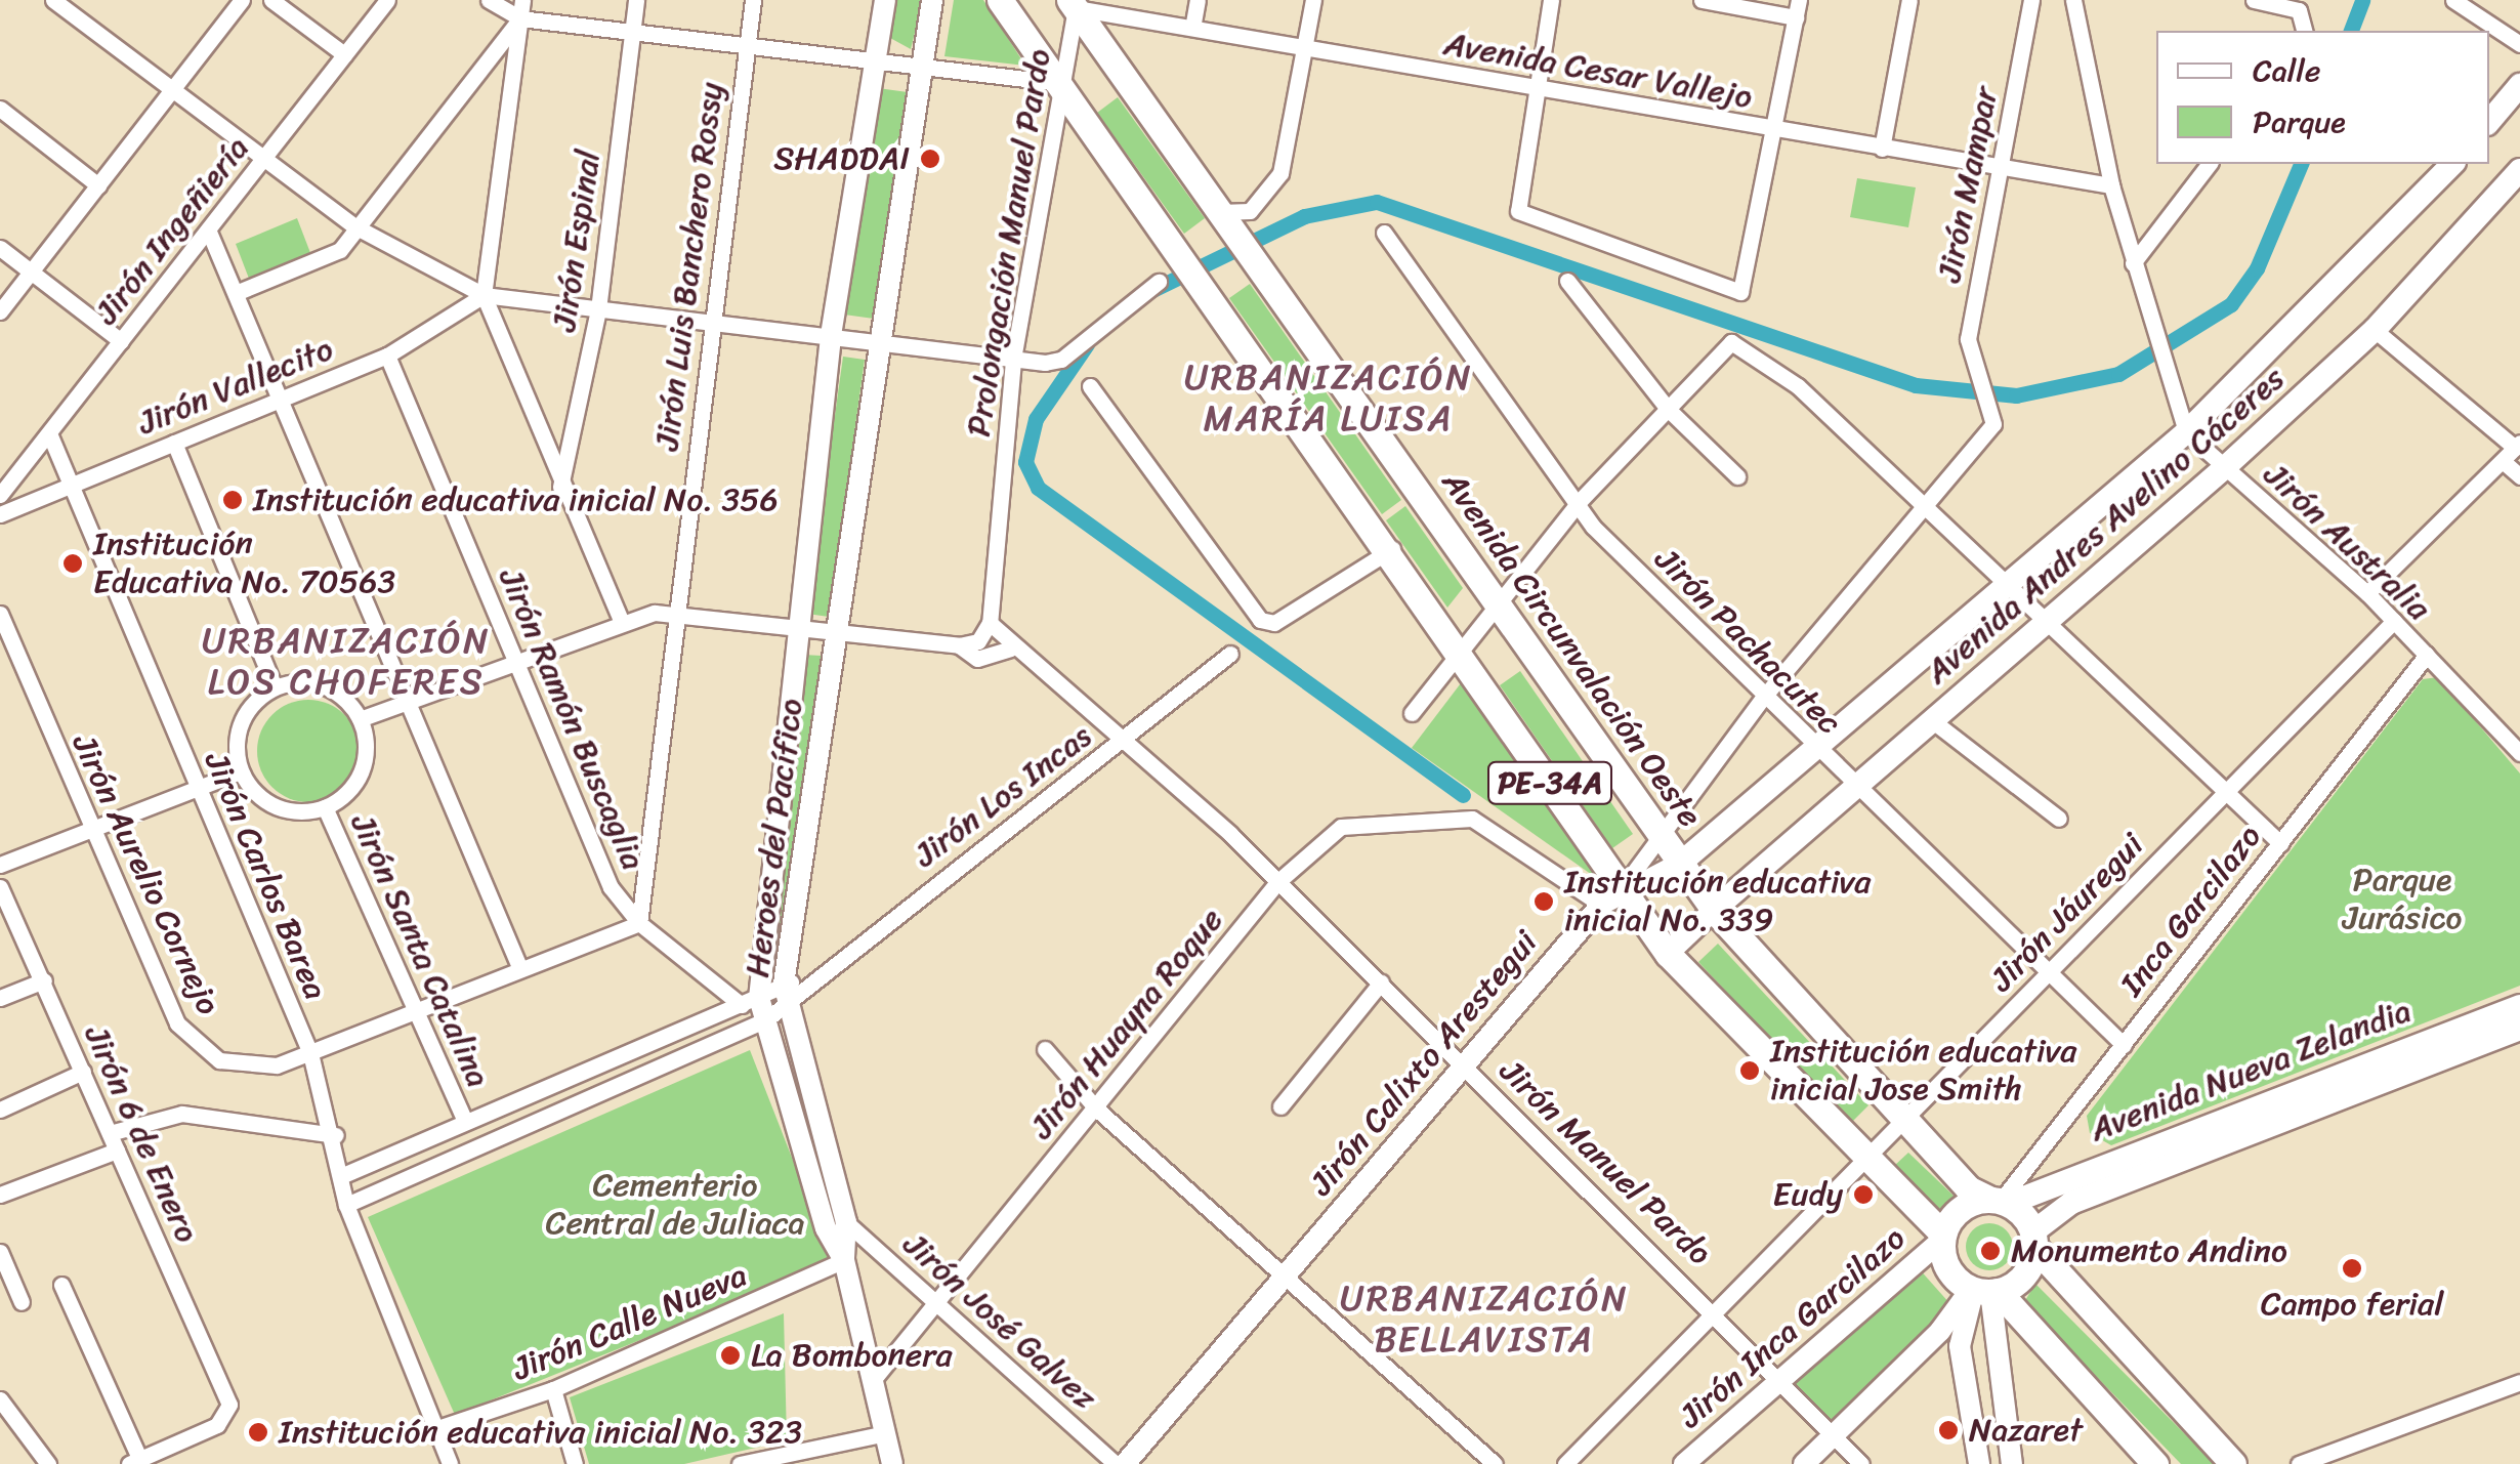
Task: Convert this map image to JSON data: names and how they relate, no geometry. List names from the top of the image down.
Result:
{
  "streets": {
    "highway": ["Avenida Circunvalación Oeste", "PE-34A"],
    "main road": ["Avenida Andres Avelino Cáceres", "Avenida Nueva Zelandia"],
    "street": [
      "Avenida Cesar Vallejo",
      "Jirón Mampar",
      "Jirón Ingeñiería",
      "Jirón Espinal",
      "Prolongación Manuel Pardo",
      "Jirón Luis Banchero Rossy",
      "Jirón Vallecito",
      "Jirón Australia",
      "Jirón Pachacutec",
      "Jirón Ramón Buscaglia",
      "Jirón Los Incas",
      "Heroes del Pacífico",
      "Jirón Aurelio Cornejo",
      "Jirón Carlos Barea",
      "Inca Garcilazo",
      "Jirón Jáuregui",
      "Jirón Santa Catalina",
      "Jirón Huayna Roque",
      "Jirón Calixto Arestegui",
      "Jirón 6 de Enero",
      "Jirón Manuel Pardo",
      "Jirón José Galvez",
      "Jirón Calle Nueva",
      "Jirón Inca Garcilazo"
    ]
  },
  "crossings": [
    ["Avenida Cesar Vallejo", "Jirón Mampar"],
    ["Avenida Cesar Vallejo", "Prolongación Manuel Pardo"],
    ["Avenida Cesar Vallejo", "Jirón Australia"],
    ["Avenida Cesar Vallejo", "Avenida Circunvalación Oeste"],
    ["Jirón Mampar", "Jirón Calixto Arestegui"],
    ["Jirón Ingeñiería", "Jirón Carlos Barea"],
    ["Prolongación Manuel Pardo", "Avenida Circunvalación Oeste"],
    ["Prolongación Manuel Pardo", "PE-34A"],
    ["Jirón Luis Banchero Rossy", "Jirón Ramón Buscaglia"],
    ["Jirón Luis Banchero Rossy", "Jirón Aurelio Cornejo"],
    ["Jirón Vallecito", "Jirón Ramón Buscaglia"],
    ["Jirón Vallecito", "Jirón Carlos Barea"],
    ["Avenida Andres Avelino Cáceres", "Jirón Australia"],
    ["Avenida Andres Avelino Cáceres", "Jirón Pachacutec"],
    ["Avenida Andres Avelino Cáceres", "Avenida Circunvalación Oeste"],
    ["Jirón Australia", "Inca Garcilazo"],
    ["Jirón Australia", "Jirón Jáuregui"],
    ["Jirón Pachacutec", "Inca Garcilazo"],
    ["Jirón Pachacutec", "Jirón Jáuregui"],
    ["Jirón Pachacutec", "Jirón Calixto Arestegui"],
    ["Avenida Circunvalación Oeste", "PE-34A"],
    ["Avenida Circunvalación Oeste", "Inca Garcilazo"],
    ["Avenida Circunvalación Oeste", "Jirón Jáuregui"],
    ["Avenida Circunvalación Oeste", "Jirón Calixto Arestegui"],
    ["Avenida Circunvalación Oeste", "Avenida Nueva Zelandia"],
    ["Avenida Circunvalación Oeste", "Jirón Inca Garcilazo"],
    ["Jirón Ramón Buscaglia", "Heroes del Pacífico"],
    ["Jirón Ramón Buscaglia", "Jirón Aurelio Cornejo"],
    ["PE-34A", "Inca Garcilazo"],
    ["PE-34A", "Jirón Jáuregui"],
    ["PE-34A", "Jirón Huayna Roque"],
    ["PE-34A", "Jirón Calixto Arestegui"],
    ["PE-34A", "Avenida Nueva Zelandia"],
    ["PE-34A", "Jirón Inca Garcilazo"],
    ["Jirón Los Incas", "Jirón Manuel Pardo"],
    ["Heroes del Pacífico", "Jirón José Galvez"],
    ["Heroes del Pacífico", "Jirón Calle Nueva"],
    ["Jirón Aurelio Cornejo", "Jirón Carlos Barea"],
    ["Jirón Aurelio Cornejo", "Jirón Santa Catalina"],
    ["Jirón Carlos Barea", "Jirón Calle Nueva"],
    ["Inca Garcilazo", "Avenida Nueva Zelandia"],
    ["Inca Garcilazo", "Jirón Inca Garcilazo"],
    ["Jirón Jáuregui", "Jirón Manuel Pardo"],
    ["Jirón Huayna Roque", "Jirón Calixto Arestegui"],
    ["Jirón Huayna Roque", "Jirón Manuel Pardo"],
    ["Jirón Huayna Roque", "Jirón José Galvez"],
    ["Jirón Calixto Arestegui", "Jirón Manuel Pardo"],
    ["Avenida Nueva Zelandia", "Jirón Inca Garcilazo"],
    ["Jirón Manuel Pardo", "Jirón Inca Garcilazo"]
  ],
  "districts": ["URBANIZACIÓN MARÍA LUISA", "URBANIZACIÓN LOS CHOFERES", "URBANIZACIÓN BELLAVISTA"],
  "parks": ["Parque Jurásico", "Cementerio Central de Juliaca"],
  "places": [
    "SHADDAI",
    "Institución educativa inicial No. 356",
    "Institución Educativa No. 70563",
    "Institución educativa inicial No. 339",
    "Institución educativa inicial Jose Smith",
    "Eudy",
    "Monumento Andino",
    "Campo ferial",
    "La Bombonera",
    "Nazaret",
    "Institución educativa inicial No. 323"
  ],
  "legend": ["Calle", "Parque"]
}
